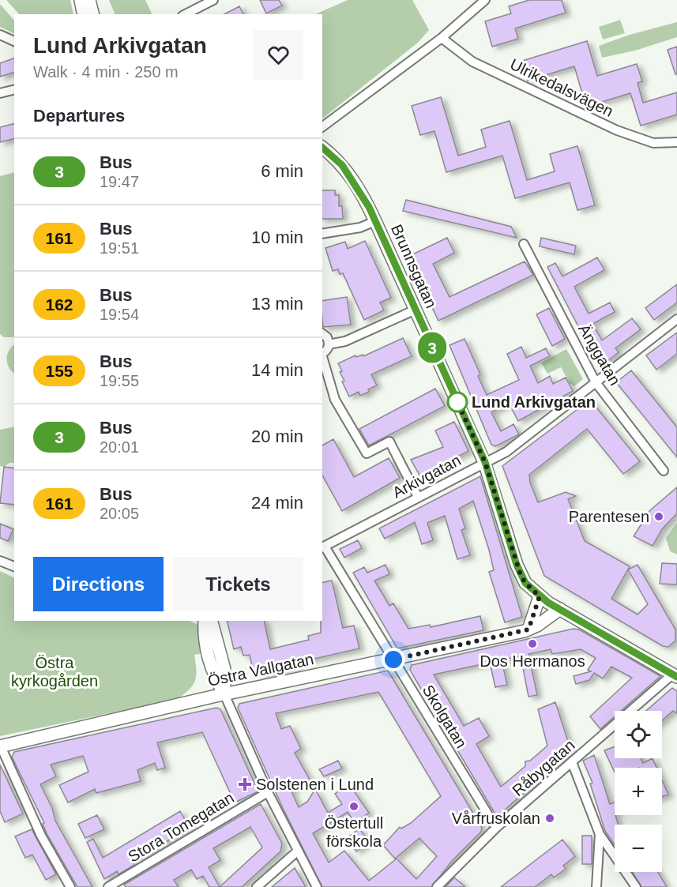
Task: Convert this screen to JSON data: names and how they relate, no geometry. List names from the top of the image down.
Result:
{
  "streets": {
    "street": [
      "Ulrikedalsvägen",
      "Brunnsgatan",
      "Änggatan",
      "Arkivgatan",
      "Östra Vallgatan",
      "Skolgatan",
      "Råbygatan",
      "Stora Tomegatan"
    ]
  },
  "crossings": [
    ["Brunnsgatan", "Arkivgatan"],
    ["Brunnsgatan", "Östra Vallgatan"],
    ["Brunnsgatan", "Råbygatan"],
    ["Änggatan", "Arkivgatan"],
    ["Arkivgatan", "Skolgatan"],
    ["Östra Vallgatan", "Skolgatan"],
    ["Skolgatan", "Råbygatan"]
  ],
  "parks": ["Östra kyrkogården"],
  "places": {
    "other": [
      "Lund Arkivgatan",
      "Parentesen",
      "Dos Hermanos",
      "Östertull förskola",
      "Vårfruskolan"
    ],
    "health": ["Solstenen i Lund"]
  },
  "lines": ["bus line 3"],
  "page": {
    "on_map": "3",
    "heading": [
      ["Lund Arkivgatan", "Walk · 4 min · 250 m"],
      "Departures"
    ],
    "list": [
      {
        "mark": "3",
        "name": "Bus",
        "note": "19:47",
        "value": "6 min"
      },
      {
        "mark": "161",
        "name": "Bus",
        "note": "19:51",
        "value": "10 min"
      },
      {
        "mark": "162",
        "name": "Bus",
        "note": "19:54",
        "value": "13 min"
      },
      {
        "mark": "155",
        "name": "Bus",
        "note": "19:55",
        "value": "14 min"
      },
      {
        "mark": "3",
        "name": "Bus",
        "note": "20:01",
        "value": "20 min"
      },
      {
        "mark": "161",
        "name": "Bus",
        "note": "20:05",
        "value": "24 min"
      }
    ],
    "buttons": ["Directions", "Tickets"],
    "map_buttons": ["+", "−"]
  }
}
